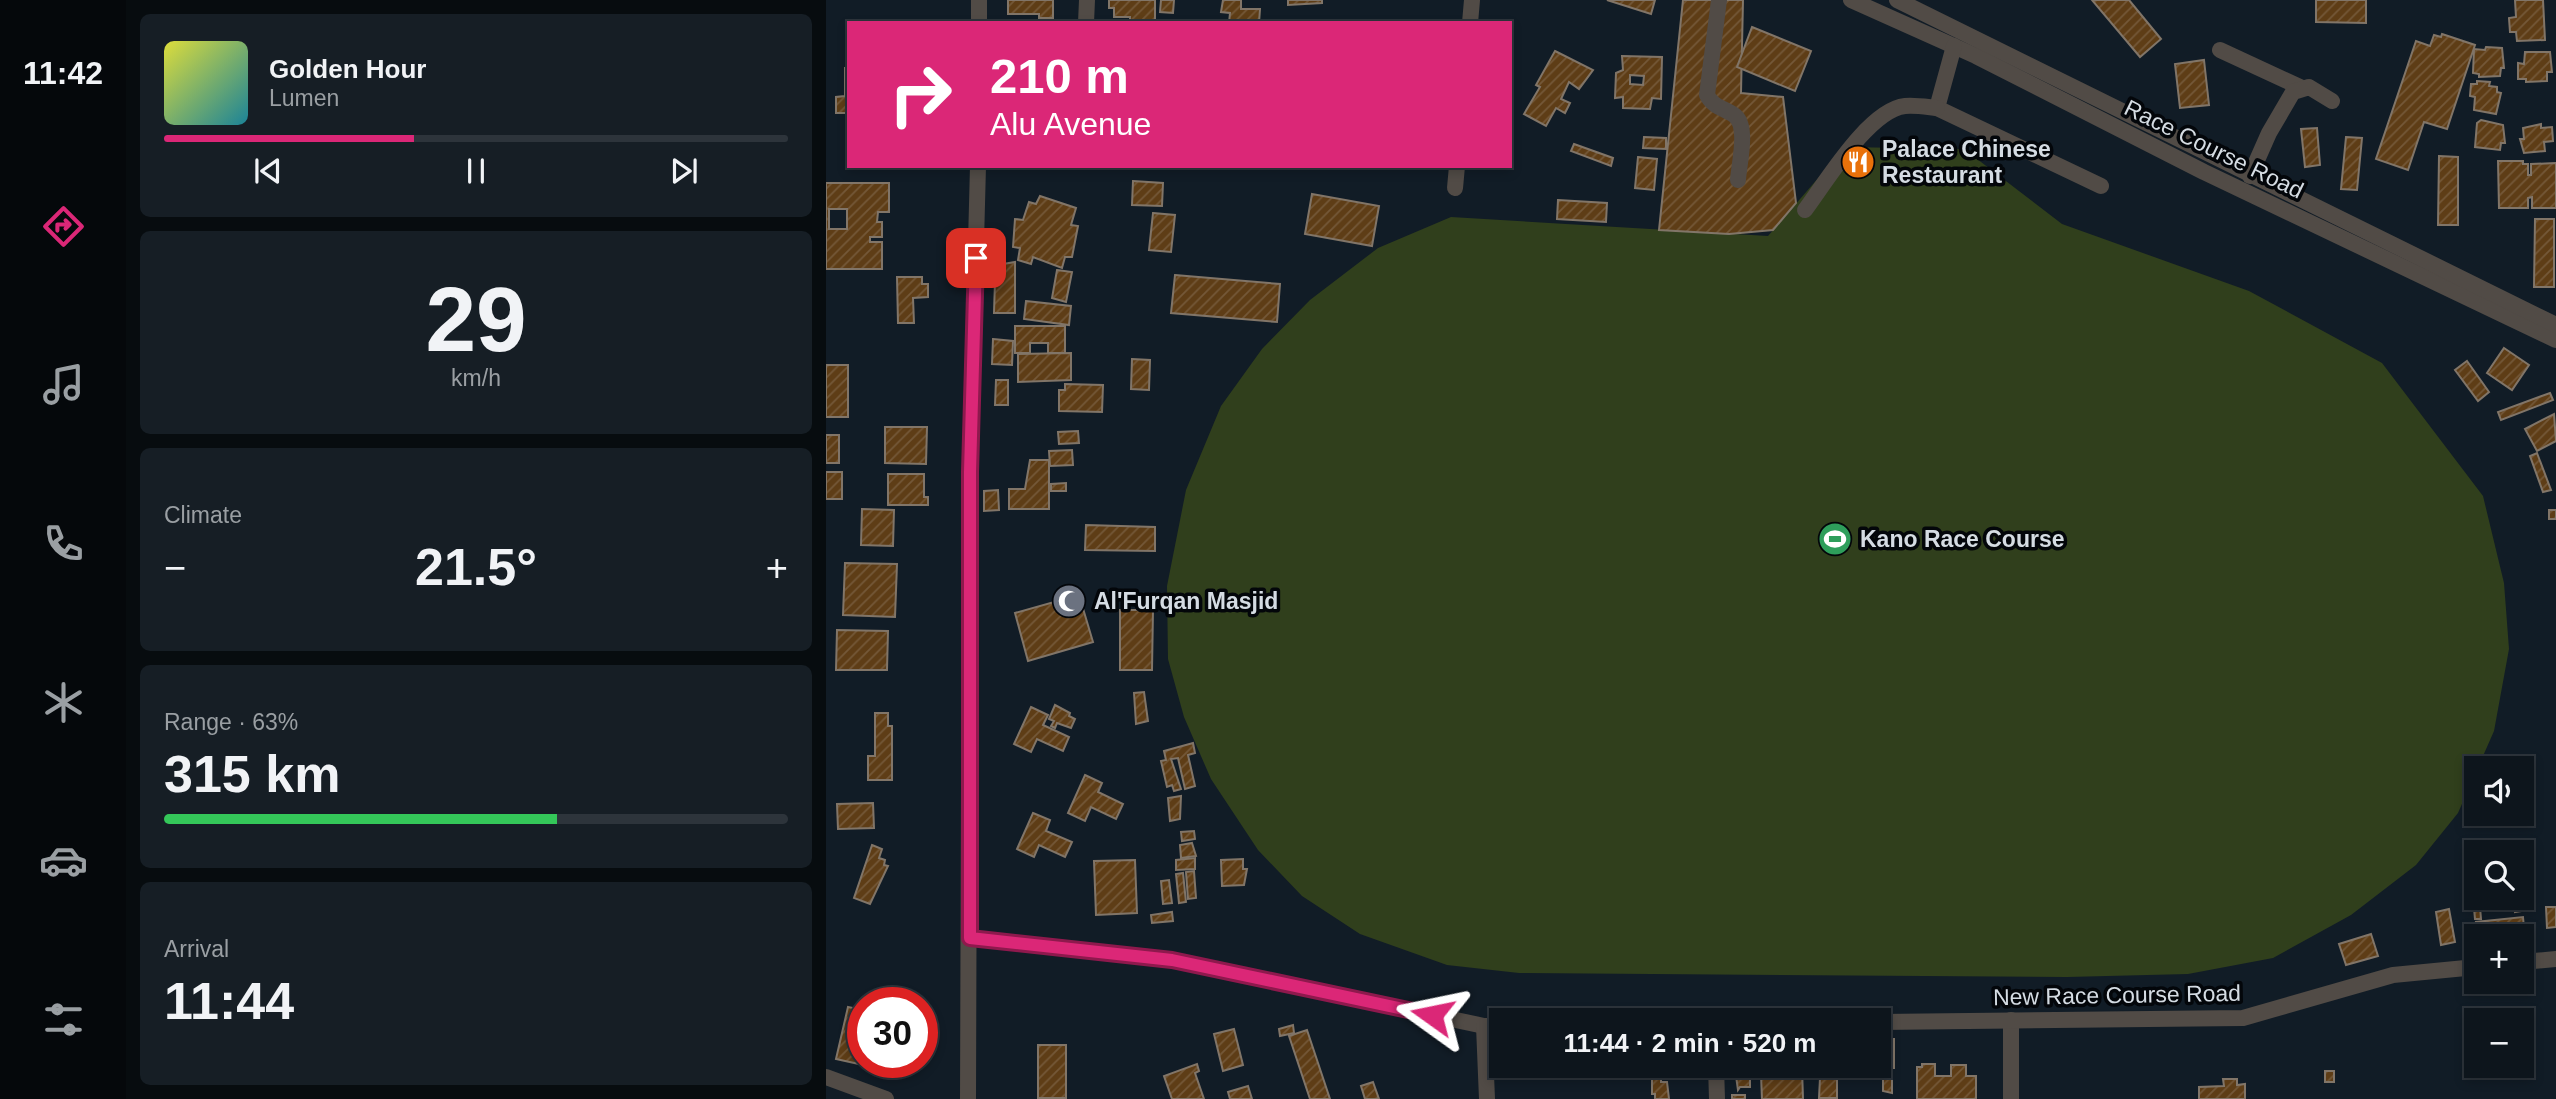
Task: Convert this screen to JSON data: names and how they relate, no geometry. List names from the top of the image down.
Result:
{
  "streets": {
    "street": ["Race Course Road", "New Race Course Road"]
  },
  "places": {
    "restaurant": ["Palace Chinese Restaurant"],
    "sports": ["Kano Race Course"],
    "mosque": ["Al'Furqan Masjid"]
  },
  "page": {
    "tabs": "11:42",
    "turn": ["210 m", "Alu Avenue"],
    "song": ["Golden Hour", "Lumen"],
    "tile": [
      ["29", "km/h"],
      "Climate",
      ["Range · 63%", "315 km"],
      ["Arrival", "11:44"]
    ],
    "heat": ["−", "21.5°", "+"],
    "map_buttons": ["+", "−"],
    "limit": "30",
    "trip": "11:44 · 2 min · 520 m"
  }
}
